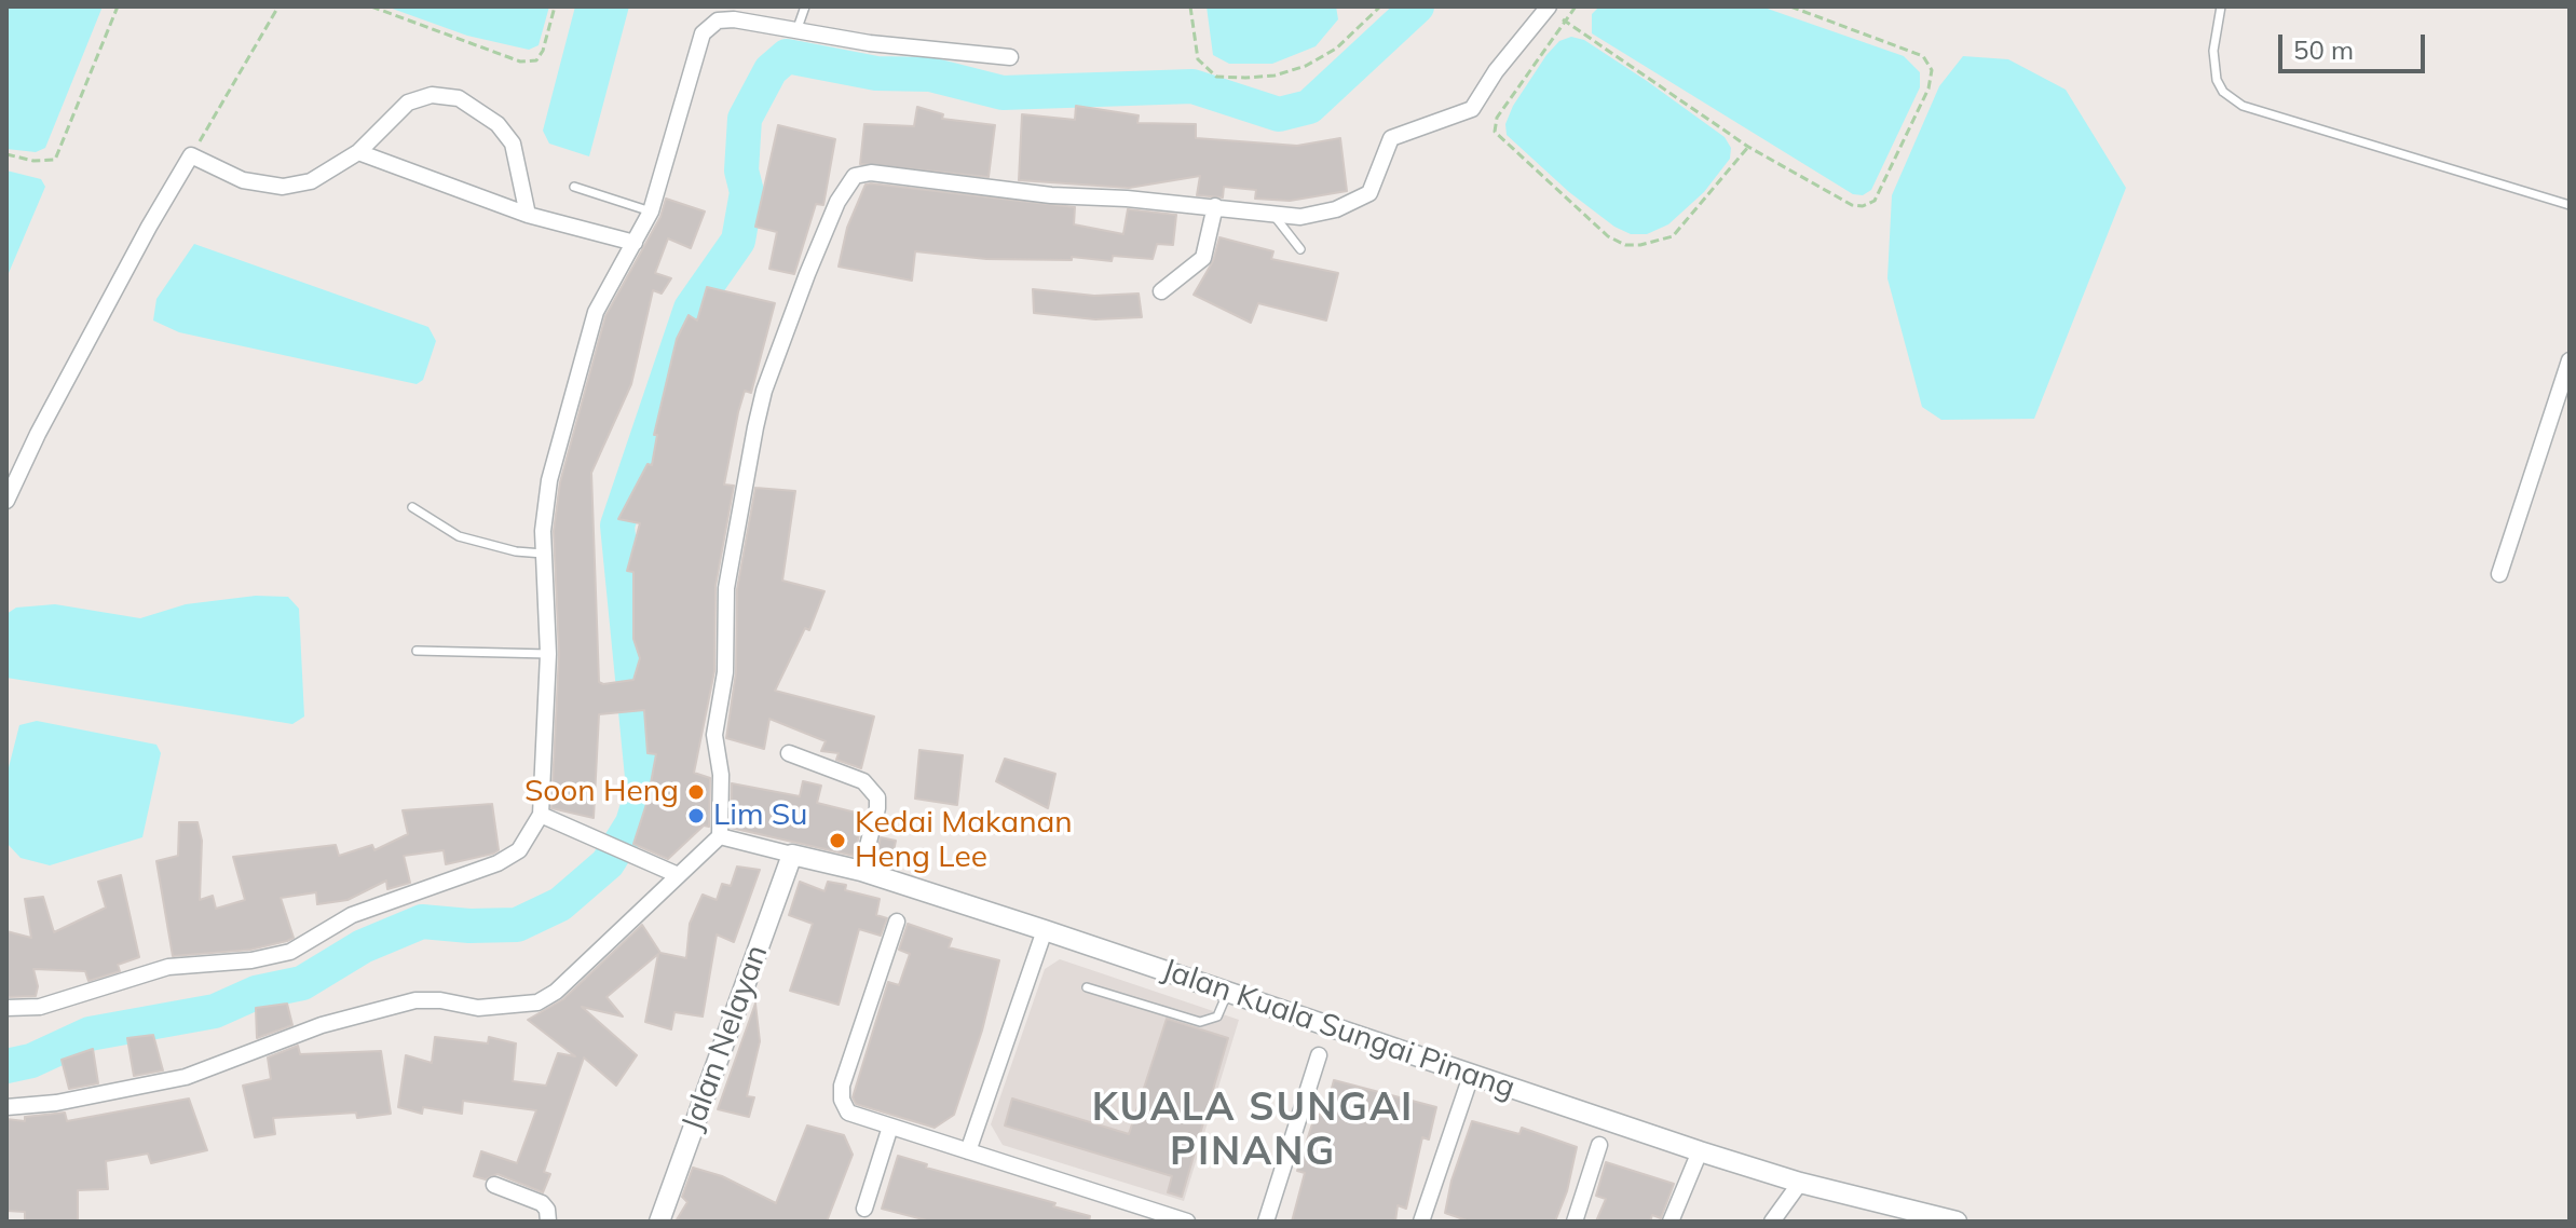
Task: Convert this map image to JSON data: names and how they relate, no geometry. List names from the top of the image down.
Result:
{
  "streets": {
    "street": ["Jalan Kuala Sungai Pinang", "Jalan Nelayan"]
  },
  "crossings": [
    ["Jalan Kuala Sungai Pinang", "Jalan Nelayan"]
  ],
  "districts": ["KUALA SUNGAI PINANG"],
  "places": ["Soon Heng", "Lim Su", "Kedai Makanan Heng Lee"],
  "scale_bar": "50 m"
}
